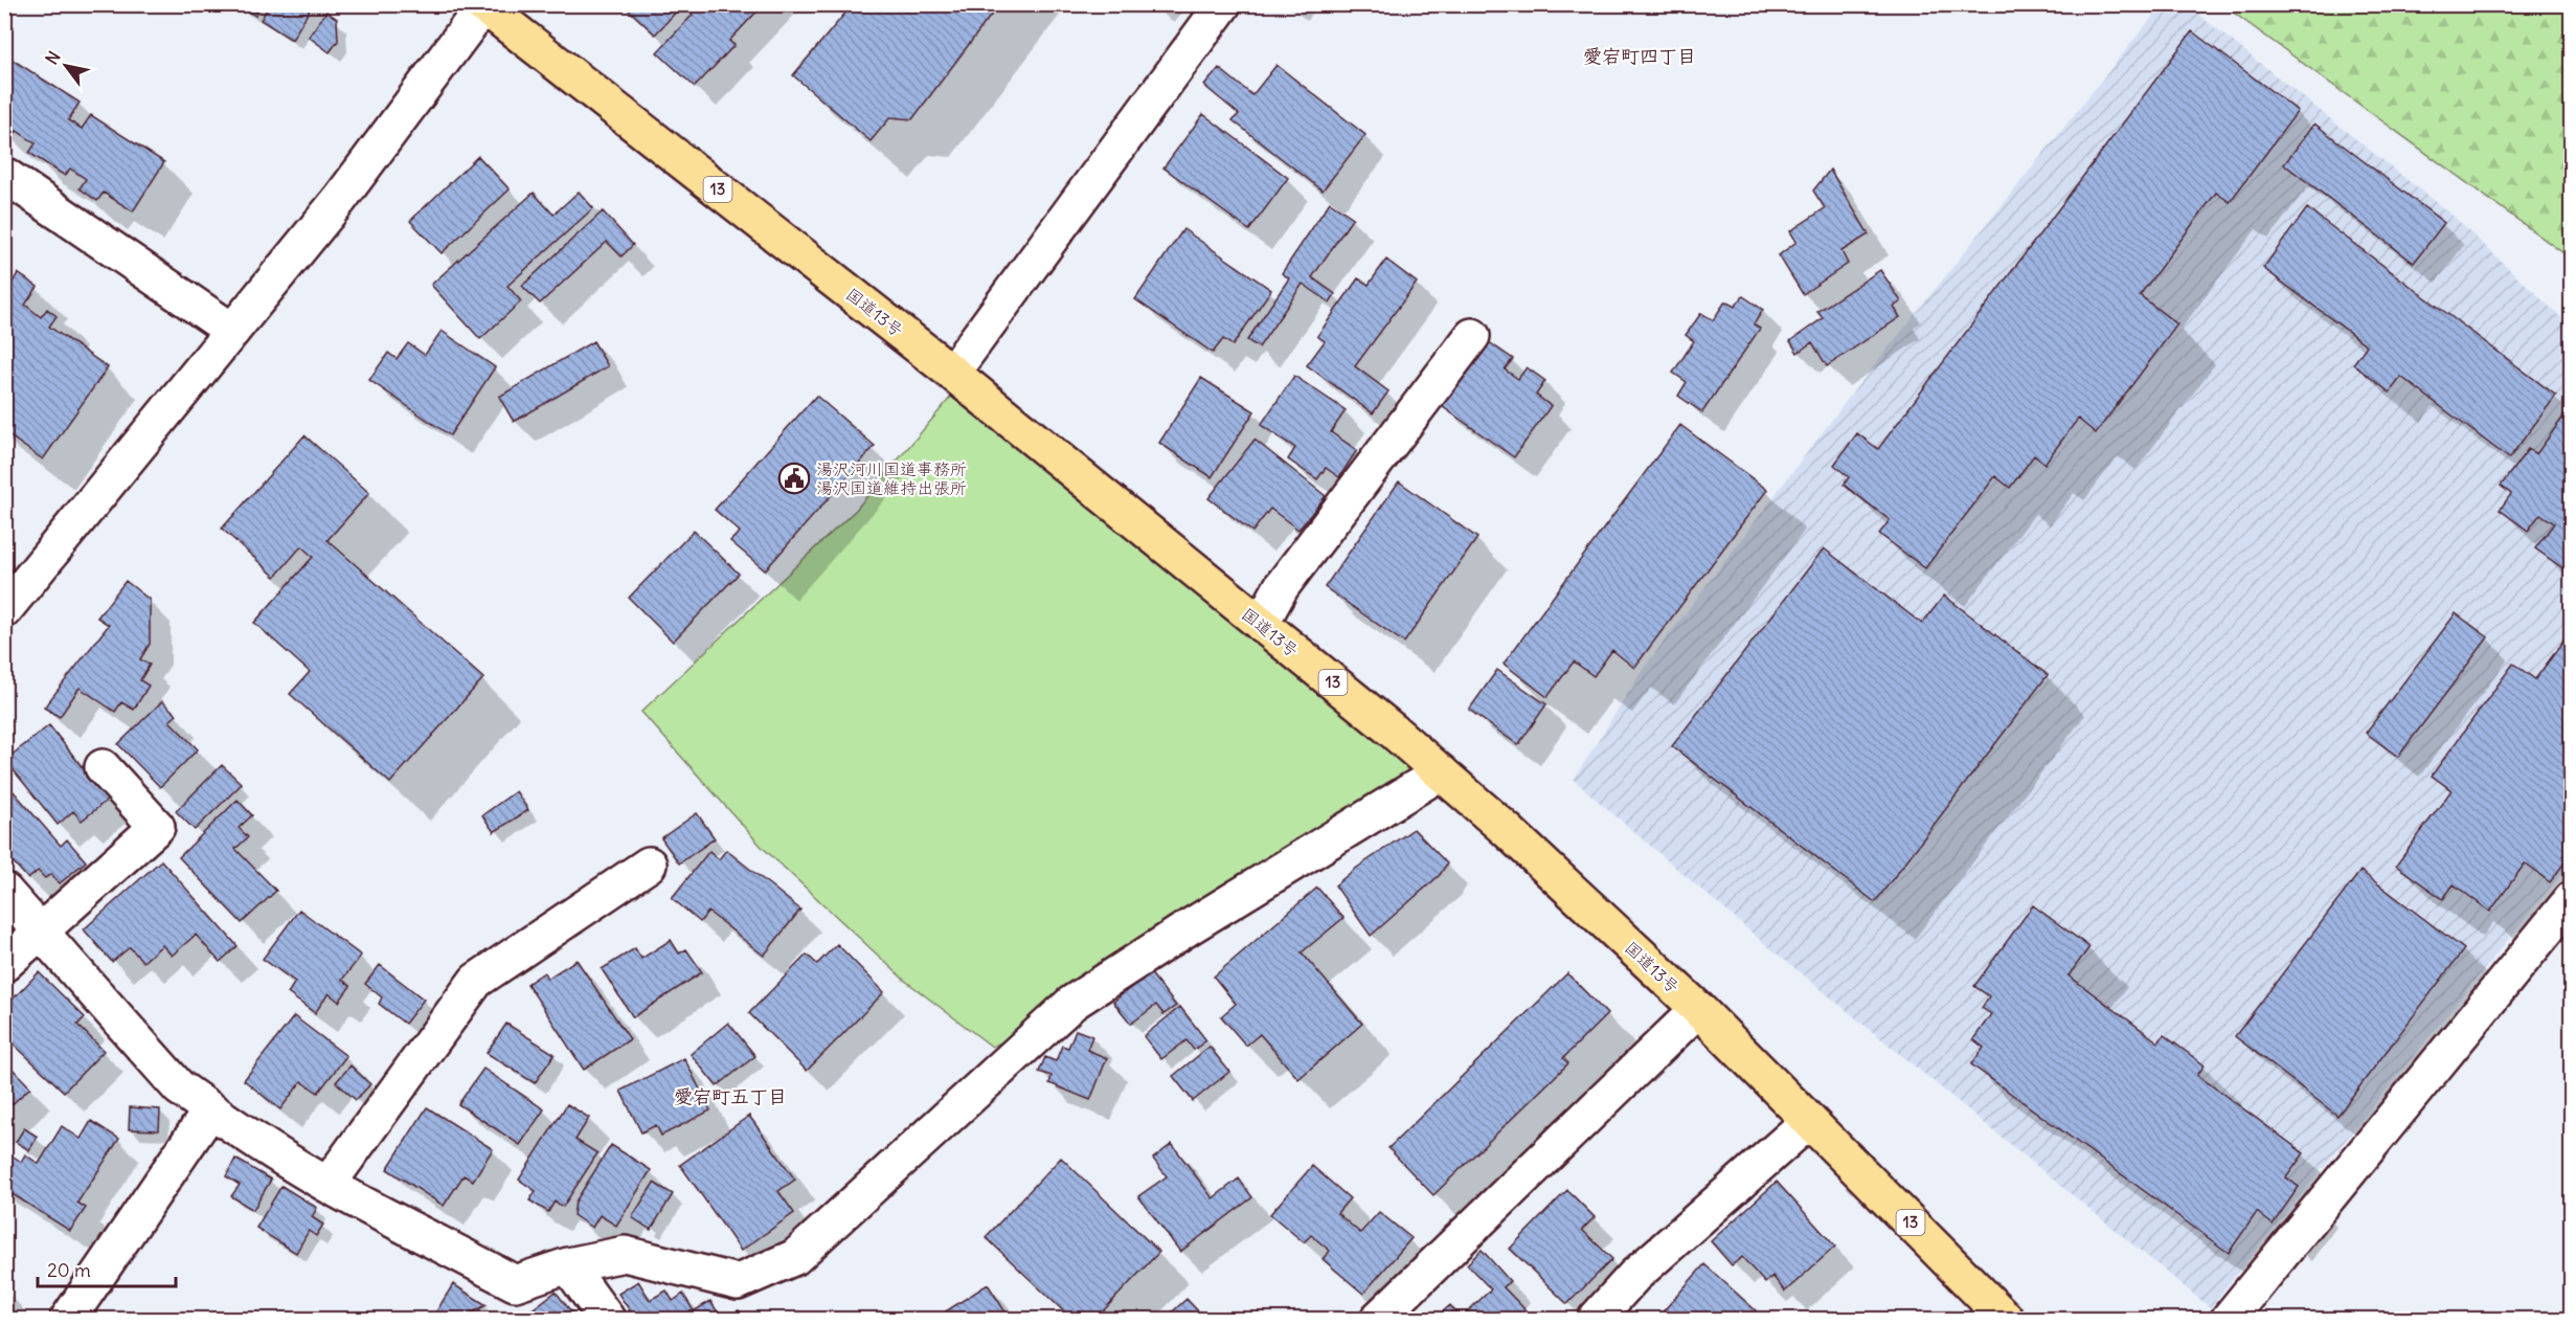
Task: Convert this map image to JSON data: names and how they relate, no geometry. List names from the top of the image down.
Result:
{
  "streets": {
    "highway": ["13", "国道13号"]
  },
  "districts": ["愛宕町四丁目", "愛宕町五丁目"],
  "places": {
    "public building": ["湯沢河川国道事務所 湯沢国道維持出張所"]
  },
  "scale_bar": "20 m",
  "north": "top left"
}
